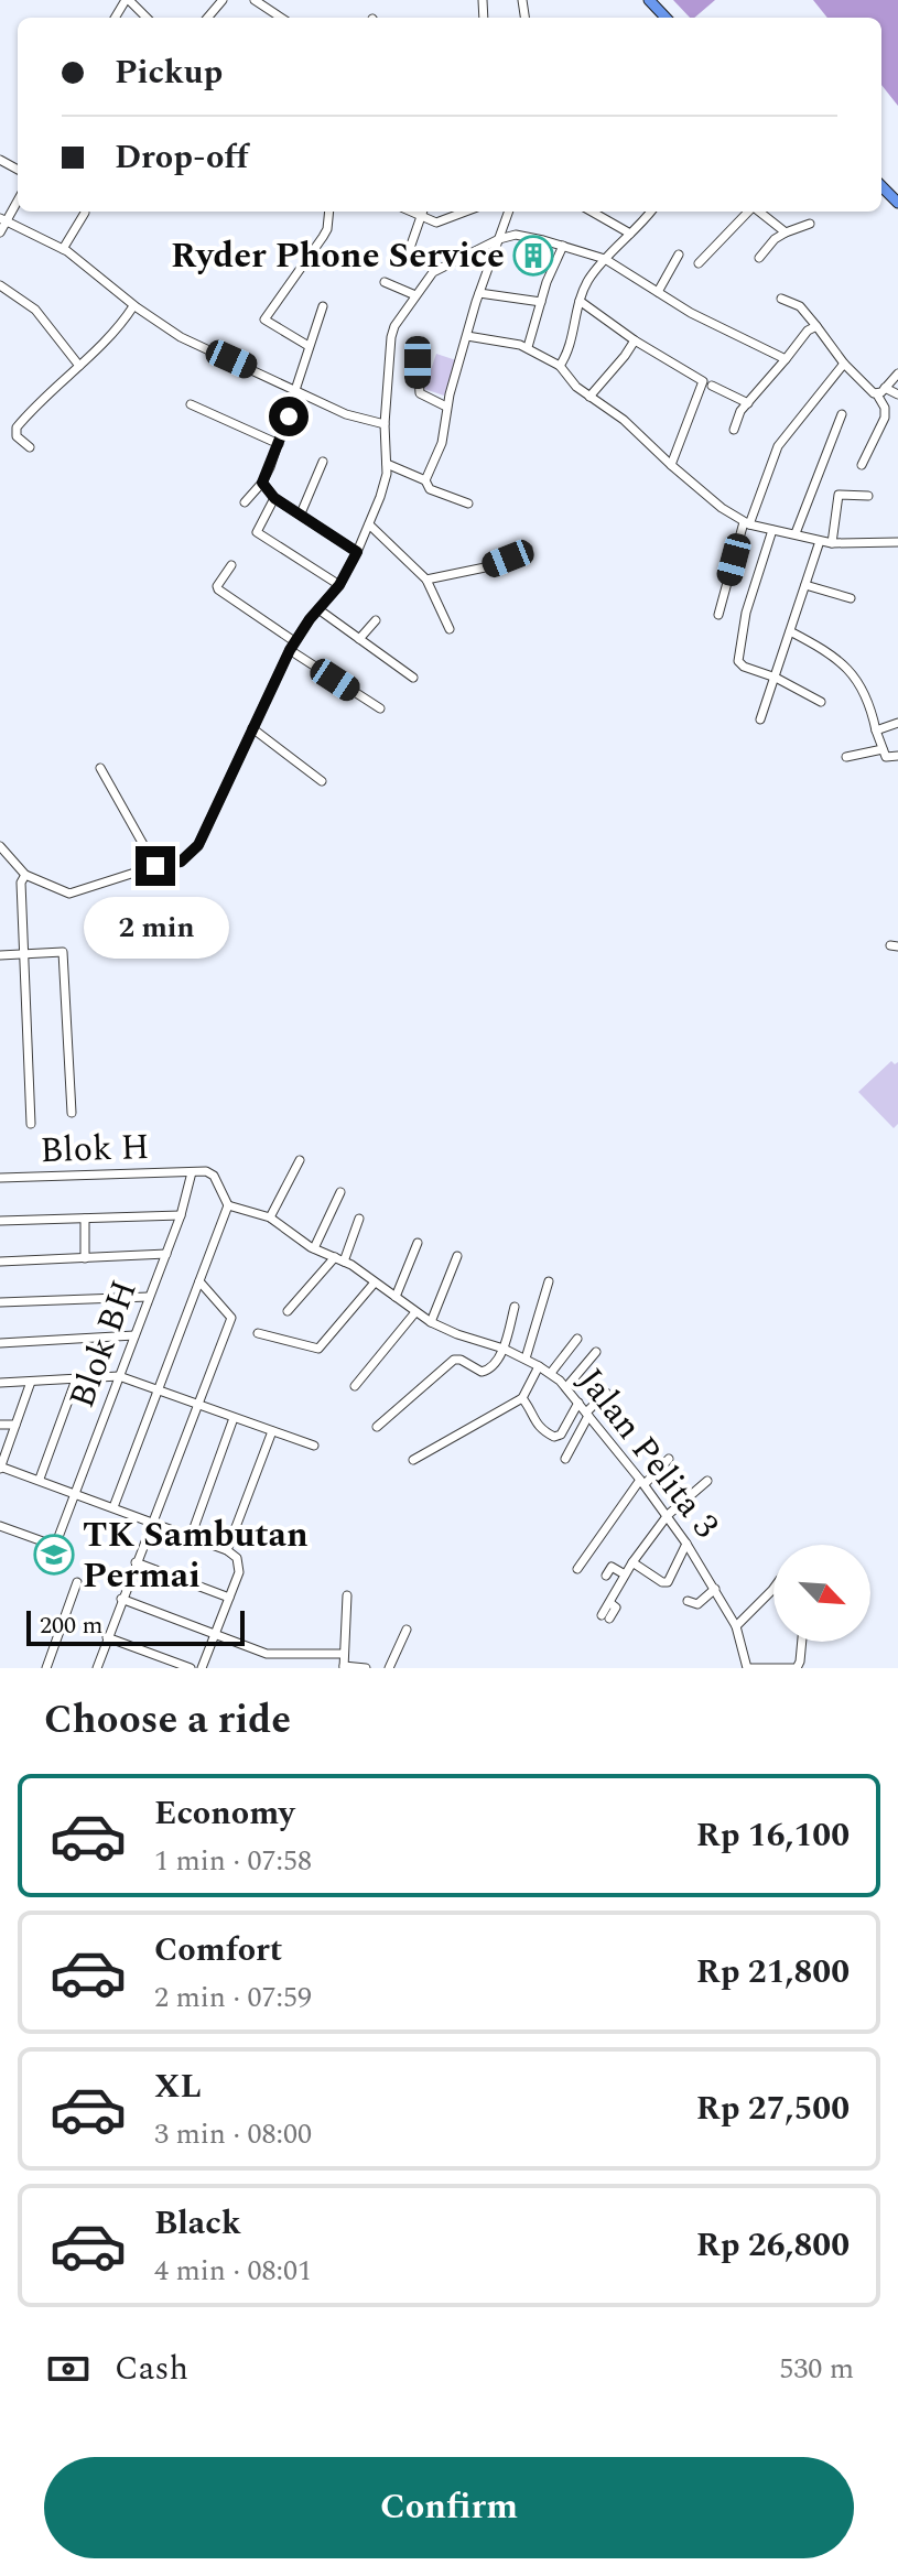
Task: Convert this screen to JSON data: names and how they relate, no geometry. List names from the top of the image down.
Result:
{
  "streets": {
    "street": ["Blok H", "Blok BH", "Jalan Pelita 3"]
  },
  "crossings": [
    ["Blok H", "Blok BH"]
  ],
  "places": {
    "building": ["Ryder Phone Service"],
    "school or university": ["TK Sambutan Permai"]
  },
  "scale_bar": "200 m",
  "north": "bottom right",
  "page": {
    "banner": ["Pickup", "Drop-off"],
    "bubble": "2 min",
    "scale": "200 m",
    "heading": "Choose a ride",
    "list": [
      {
        "name": "Economy",
        "note": "1 min · 07:58",
        "value": "Rp 16,100"
      },
      {
        "name": "Comfort",
        "note": "2 min · 07:59",
        "value": "Rp 21,800"
      },
      {
        "name": "XL",
        "note": "3 min · 08:00",
        "value": "Rp 27,500"
      },
      {
        "name": "Black",
        "note": "4 min · 08:01",
        "value": "Rp 26,800"
      }
    ],
    "pay": ["Cash", "530 m"],
    "buttons": "Confirm"
  }
}
